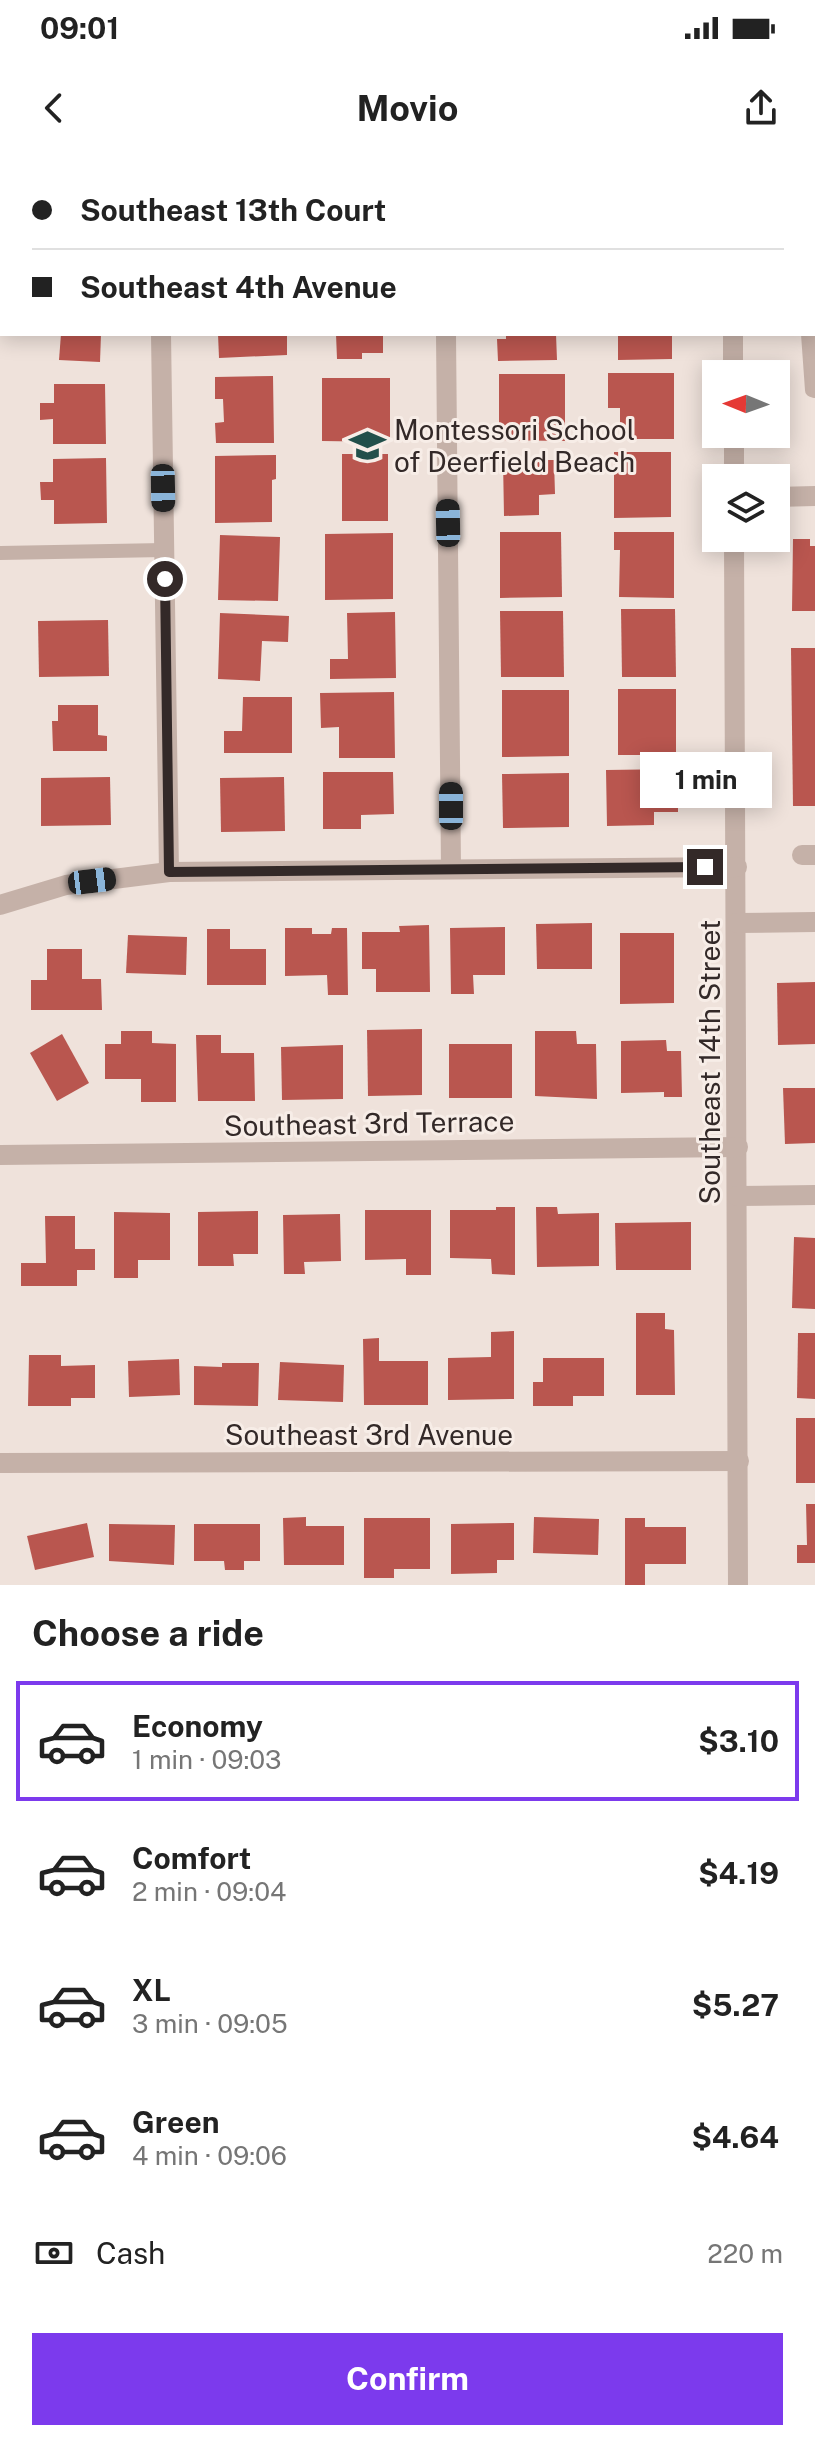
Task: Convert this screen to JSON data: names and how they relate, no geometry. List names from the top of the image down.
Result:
{
  "streets": {
    "street": ["Southeast 14th Street", "Southeast 3rd Terrace", "Southeast 3rd Avenue"]
  },
  "crossings": [
    ["Southeast 14th Street", "Southeast 3rd Terrace"],
    ["Southeast 14th Street", "Southeast 3rd Avenue"]
  ],
  "places": {
    "school or university": ["Montessori School of Deerfield Beach"]
  },
  "north": "left",
  "page": {
    "status": "09:01",
    "header": "Movio",
    "banner": ["Southeast 13th Court", "Southeast 4th Avenue"],
    "bubble": "1 min",
    "heading": "Choose a ride",
    "list": [
      {
        "name": "Economy",
        "note": "1 min · 09:03",
        "value": "$3.10"
      },
      {
        "name": "Comfort",
        "note": "2 min · 09:04",
        "value": "$4.19"
      },
      {
        "name": "XL",
        "note": "3 min · 09:05",
        "value": "$5.27"
      },
      {
        "name": "Green",
        "note": "4 min · 09:06",
        "value": "$4.64"
      }
    ],
    "pay": ["Cash", "220 m"],
    "buttons": "Confirm"
  }
}
